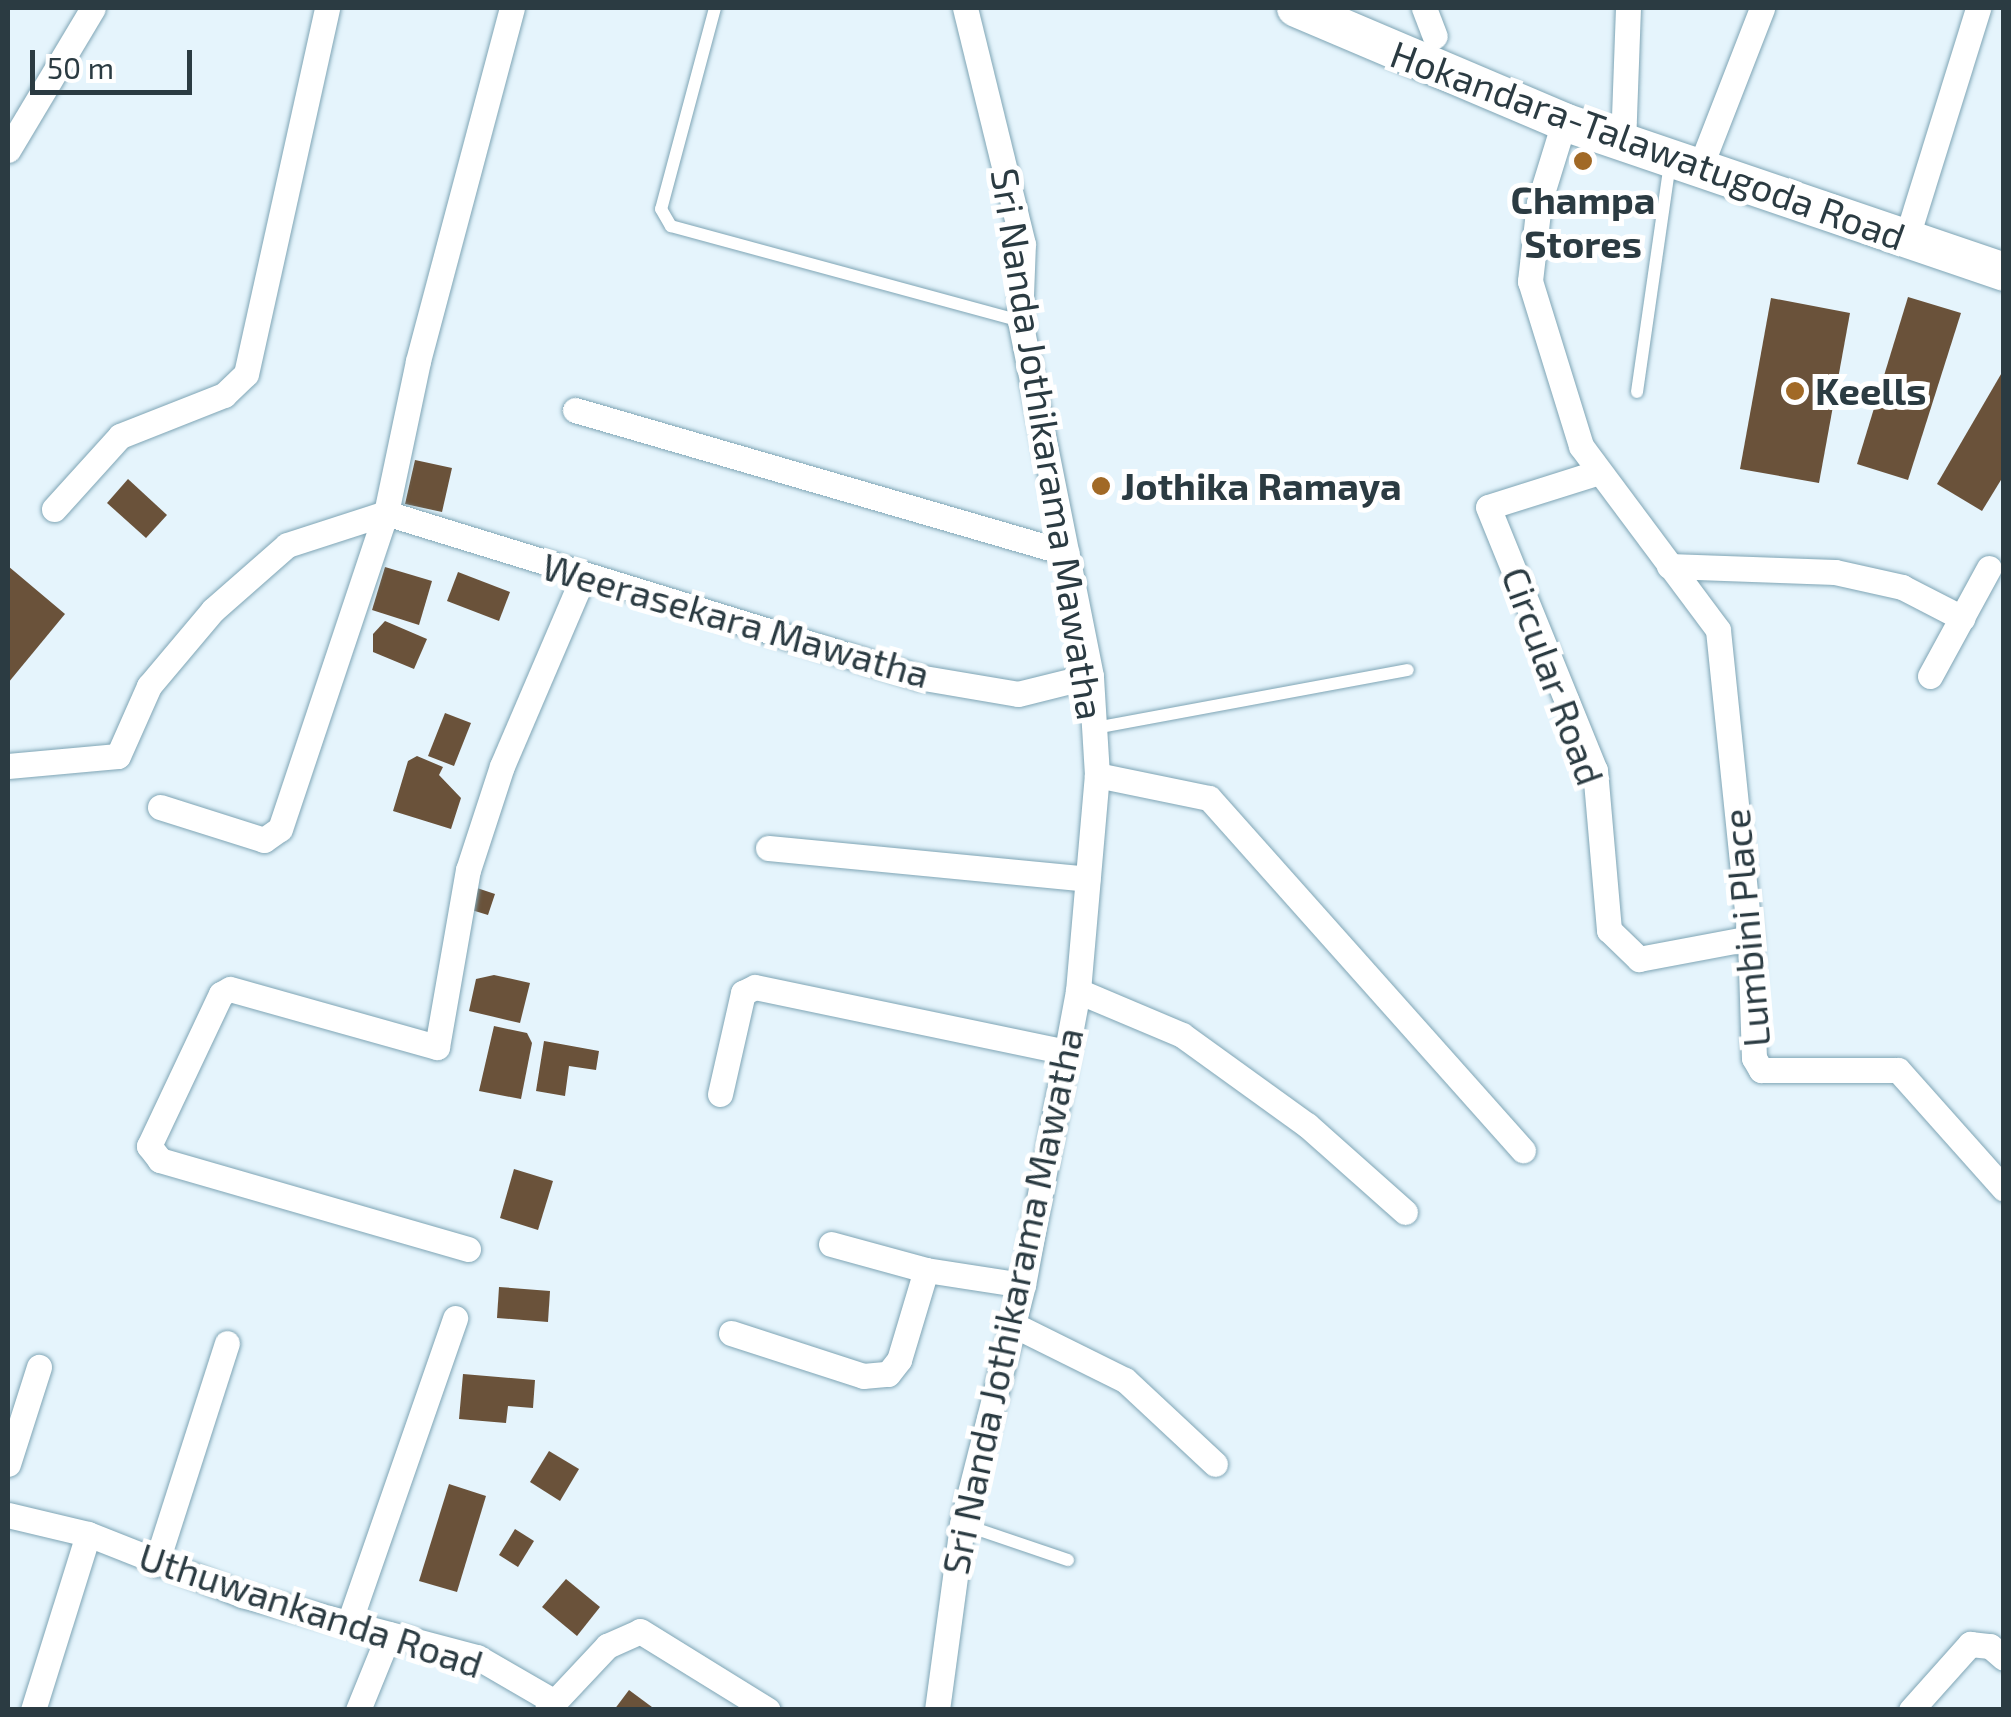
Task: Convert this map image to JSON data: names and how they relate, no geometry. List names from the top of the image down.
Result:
{
  "streets": {
    "main road": ["Hokandara-Talawatugoda Road"],
    "street": [
      "Sri Nanda Jothikarama Mawatha",
      "Weerasekara Mawatha",
      "Circular Road",
      "Lumbini Place",
      "Uthuwankanda Road"
    ]
  },
  "crossings": [
    ["Hokandara-Talawatugoda Road", "Lumbini Place"],
    ["Sri Nanda Jothikarama Mawatha", "Weerasekara Mawatha"],
    ["Circular Road", "Lumbini Place"]
  ],
  "places": ["Champa Stores", "Keells", "Jothika Ramaya"],
  "scale_bar": "50 m"
}
